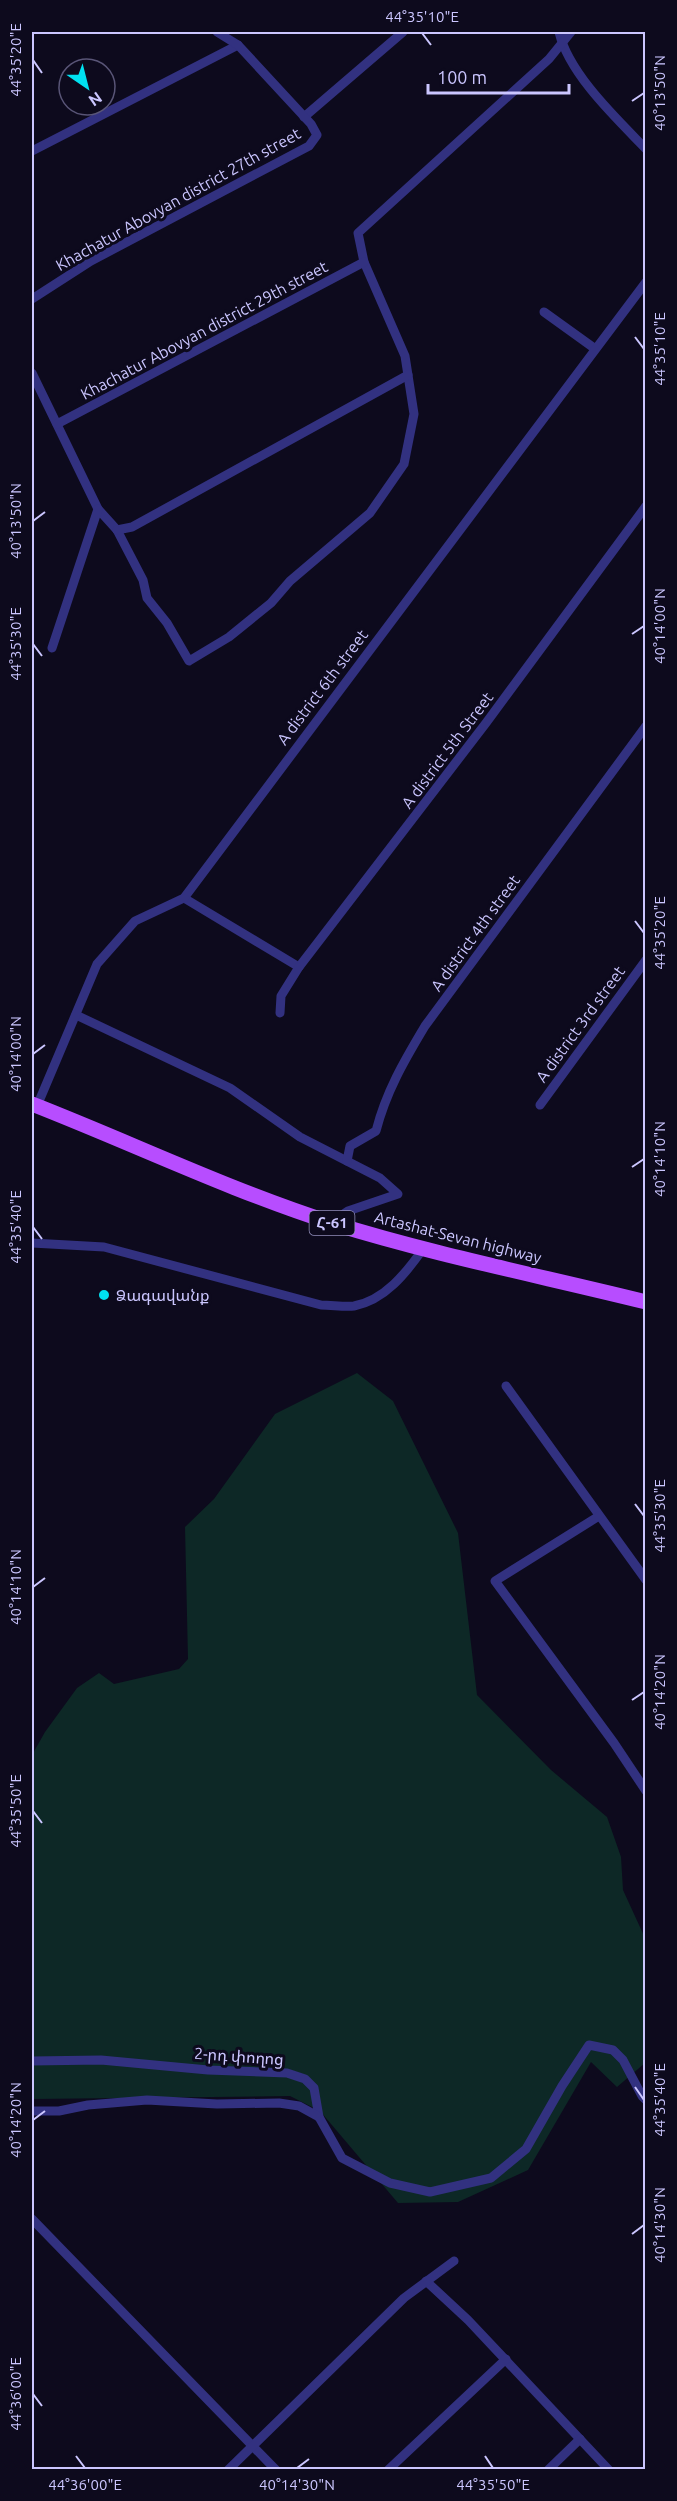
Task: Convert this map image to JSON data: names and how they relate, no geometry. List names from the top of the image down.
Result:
{
  "streets": {
    "main road": ["Հ-61", "Artashat-Sevan highway"],
    "street": [
      "Khachatur Abovyan district 27th street",
      "Khachatur Abovyan district 29th street",
      "A district 6th street",
      "A district 5th Street",
      "A district 4th street",
      "A district 3rd street",
      "2-րդ փողոց"
    ]
  },
  "crossings": [
    ["A district 6th street", "Artashat-Sevan highway"]
  ],
  "places": ["Ձագավանք"],
  "scale_bar": "100 m",
  "north": "bottom right",
  "coordinates": [
    "44°35'10\"E",
    "44°35'20\"E",
    "40°13'50\"N",
    "40°14'00\"N",
    "44°35'30\"E",
    "40°14'10\"N",
    "44°35'40\"E",
    "40°14'20\"N",
    "44°35'50\"E",
    "40°14'30\"N",
    "44°36'00\"E"
  ]
}
